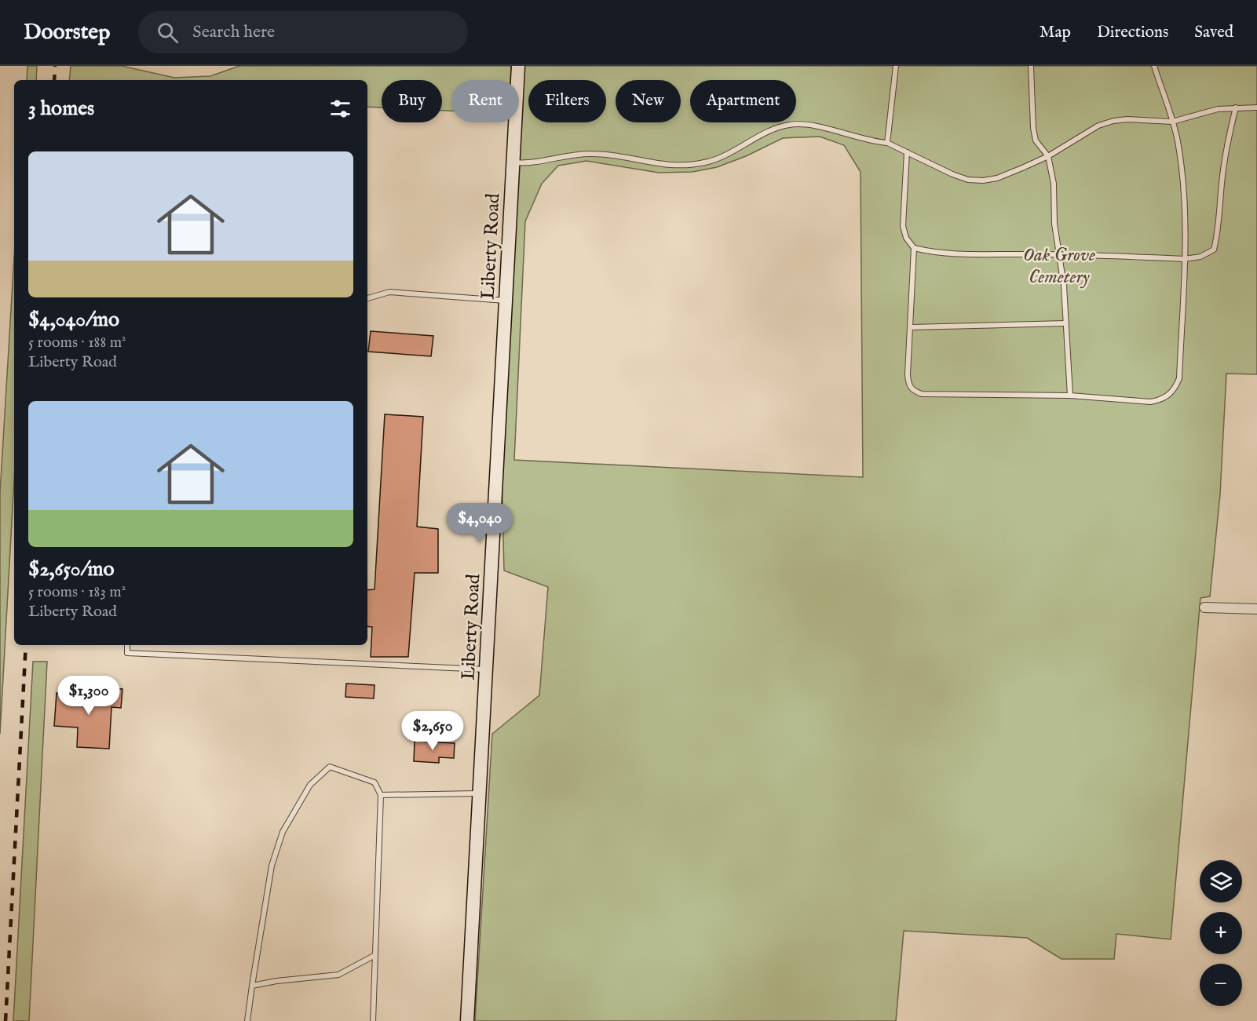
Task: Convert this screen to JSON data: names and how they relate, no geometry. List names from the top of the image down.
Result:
{
  "streets": {
    "street": ["Liberty Road"]
  },
  "parks": ["Oak Grove Cemetery"],
  "page": {
    "header": "Doorstep",
    "search": "Search here",
    "nav": ["Map", "Directions", "Saved"],
    "chip": [
      "Buy",
      "Rent",
      "Filters",
      "New",
      "Apartment"
    ],
    "heading": "3 homes",
    "list": [
      {
        "name": "$4,040/mo",
        "note": "5 rooms · 188 m² · Liberty Road"
      },
      {
        "name": "$2,650/mo",
        "note": "5 rooms · 183 m² · Liberty Road"
      }
    ],
    "price": ["$4,040", "$1,300", "$2,650"],
    "map_buttons": ["+", "−"]
  }
}
